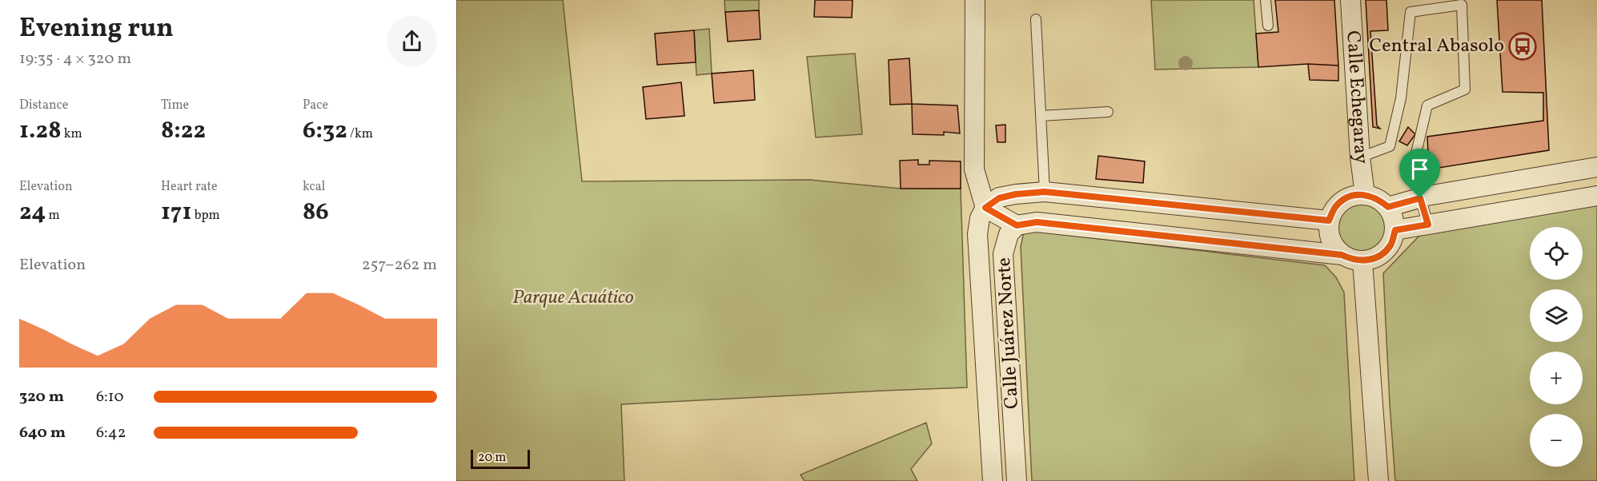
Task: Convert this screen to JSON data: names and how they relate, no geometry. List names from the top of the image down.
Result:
{
  "streets": {
    "street": ["Calle Echegaray", "Calle Juárez Norte"]
  },
  "parks": ["Parque Acuático"],
  "places": {
    "bus stop": ["Central Abasolo"]
  },
  "scale_bar": "20 m",
  "page": {
    "heading": ["Evening run", "19:35 · 4 × 320 m"],
    "stats": [
      ["Distance", "1.28 km"],
      ["Time", "8:22"],
      ["Pace", "6:32 /km"],
      ["Elevation", "24 m"],
      ["Heart rate", "171 bpm"],
      ["kcal", "86"]
    ],
    "map_buttons": ["+", "−"],
    "chart": ["Elevation", "257–262 m"],
    "list": [
      {
        "name": "320 m",
        "note": "6:10"
      },
      {
        "name": "640 m",
        "note": "6:42"
      }
    ],
    "scale": "20 m"
  }
}
